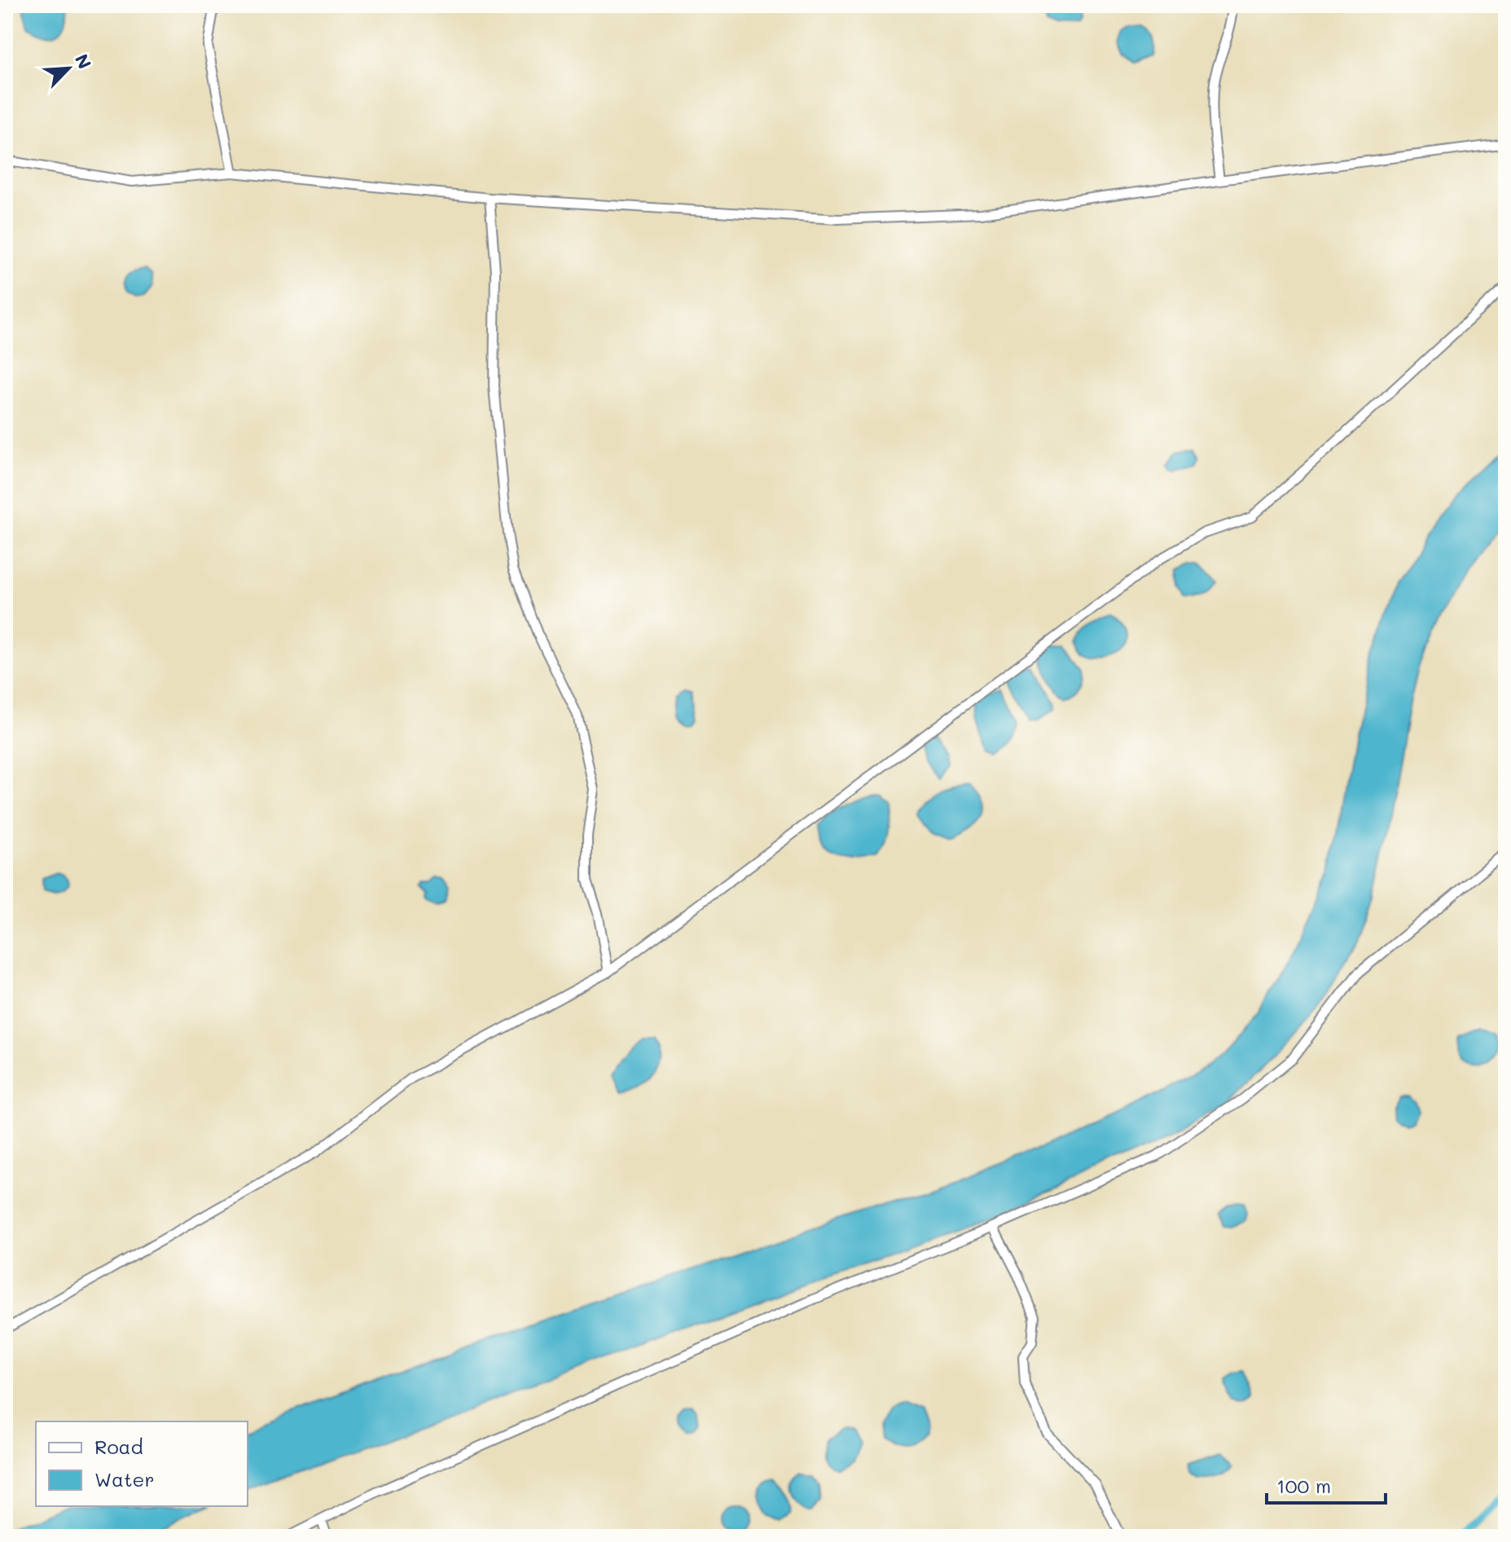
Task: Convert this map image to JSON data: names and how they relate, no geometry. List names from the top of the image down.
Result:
{
  "legend": ["Road", "Water"],
  "scale_bar": "100 m",
  "north": "top right"
}
